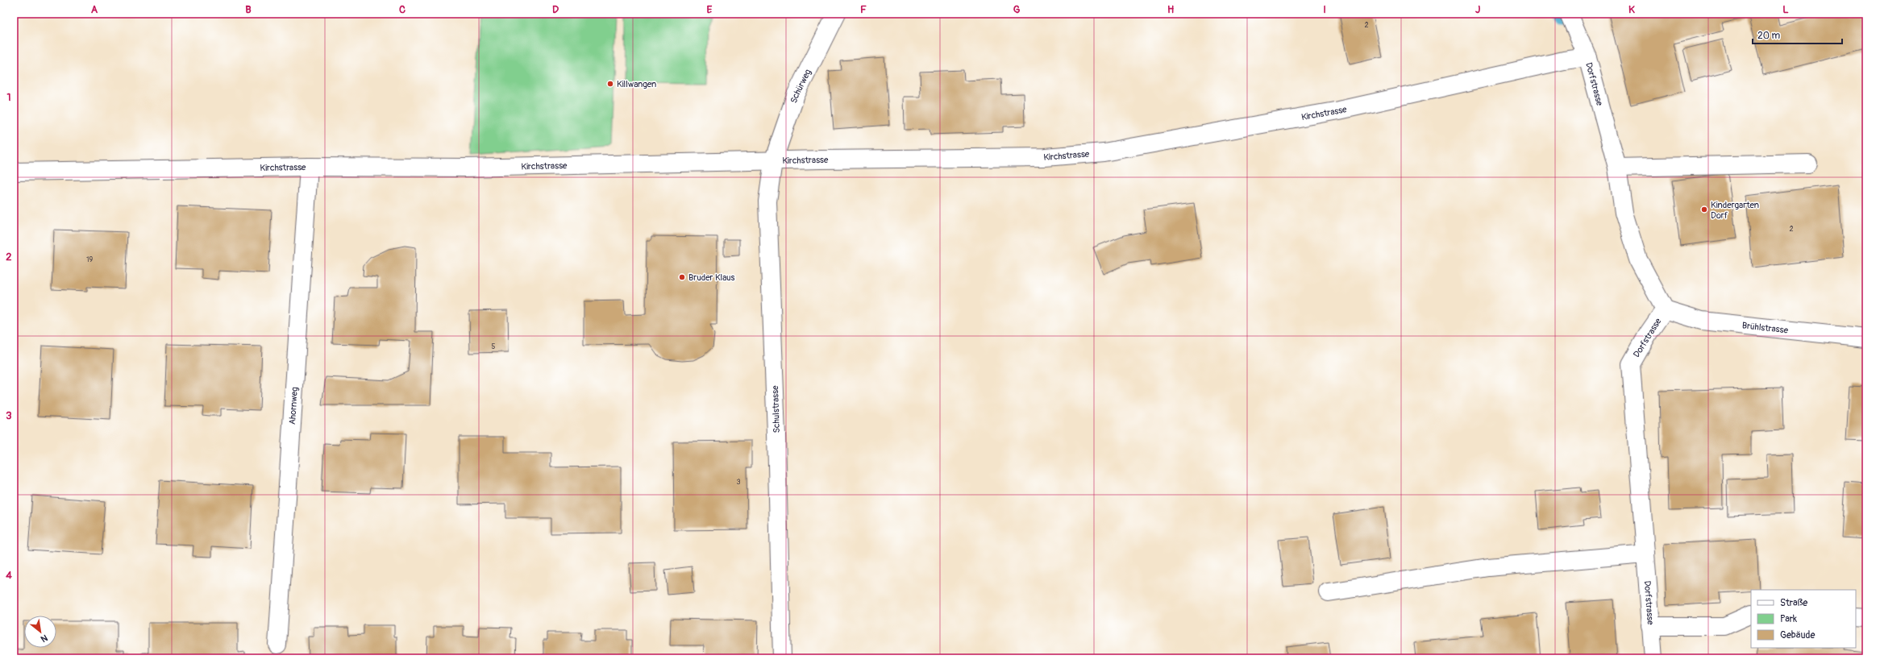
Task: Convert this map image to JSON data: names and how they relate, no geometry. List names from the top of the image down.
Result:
{
  "streets": {
    "street": [
      "Dorfstrasse",
      "Schürweg",
      "Kirchstrasse",
      "Brühlstrasse",
      "Ahornweg",
      "Schulstrasse"
    ]
  },
  "crossings": [
    ["Dorfstrasse", "Kirchstrasse"],
    ["Dorfstrasse", "Brühlstrasse"],
    ["Schürweg", "Kirchstrasse"],
    ["Schürweg", "Schulstrasse"],
    ["Kirchstrasse", "Ahornweg"],
    ["Kirchstrasse", "Schulstrasse"]
  ],
  "places": ["Killwangen", "Kindergarten Dorf", "Bruder Klaus"],
  "house_numbers": [
    "2",
    "2",
    "19",
    "5",
    "3"
  ],
  "legend": ["Straße", "Park", "Gebäude"],
  "scale_bar": "20 m",
  "north": "bottom right",
  "grid": {
    "columns": [
      "A",
      "B",
      "C",
      "D",
      "E",
      "F",
      "G",
      "H",
      "I",
      "J",
      "K",
      "L"
    ],
    "rows": [
      "1",
      "2",
      "3",
      "4"
    ]
  }
}
